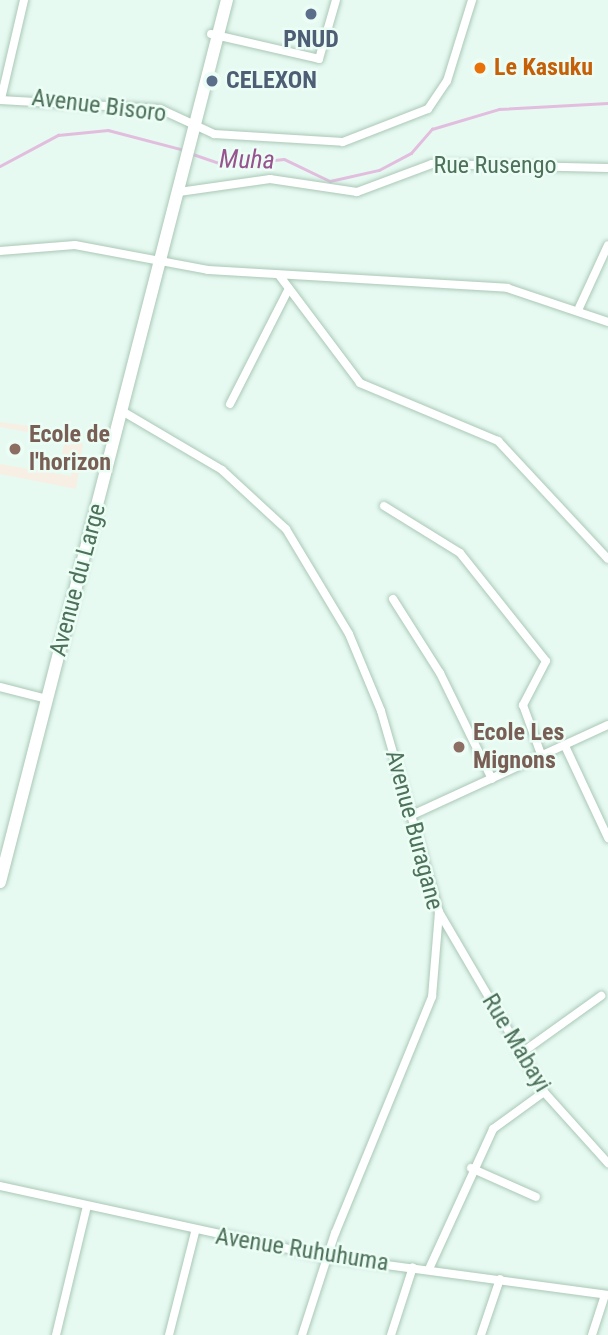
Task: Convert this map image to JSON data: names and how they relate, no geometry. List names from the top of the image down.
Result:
{
  "streets": {
    "main road": ["Avenue du Large"],
    "street": [
      "Avenue Bisoro",
      "Rue Rusengo",
      "Avenue Buragane",
      "Rue Mabayi",
      "Avenue Ruhuhuma"
    ]
  },
  "crossings": [
    ["Avenue Bisoro", "Avenue du Large"],
    ["Rue Rusengo", "Avenue du Large"],
    ["Avenue du Large", "Avenue Buragane"],
    ["Avenue Buragane", "Rue Mabayi"],
    ["Avenue Buragane", "Avenue Ruhuhuma"]
  ],
  "water": ["Muha"],
  "places": [
    "PNUD",
    "Le Kasuku",
    "CELEXON",
    "Ecole de l'horizon",
    "Ecole Les Mignons"
  ]
}
